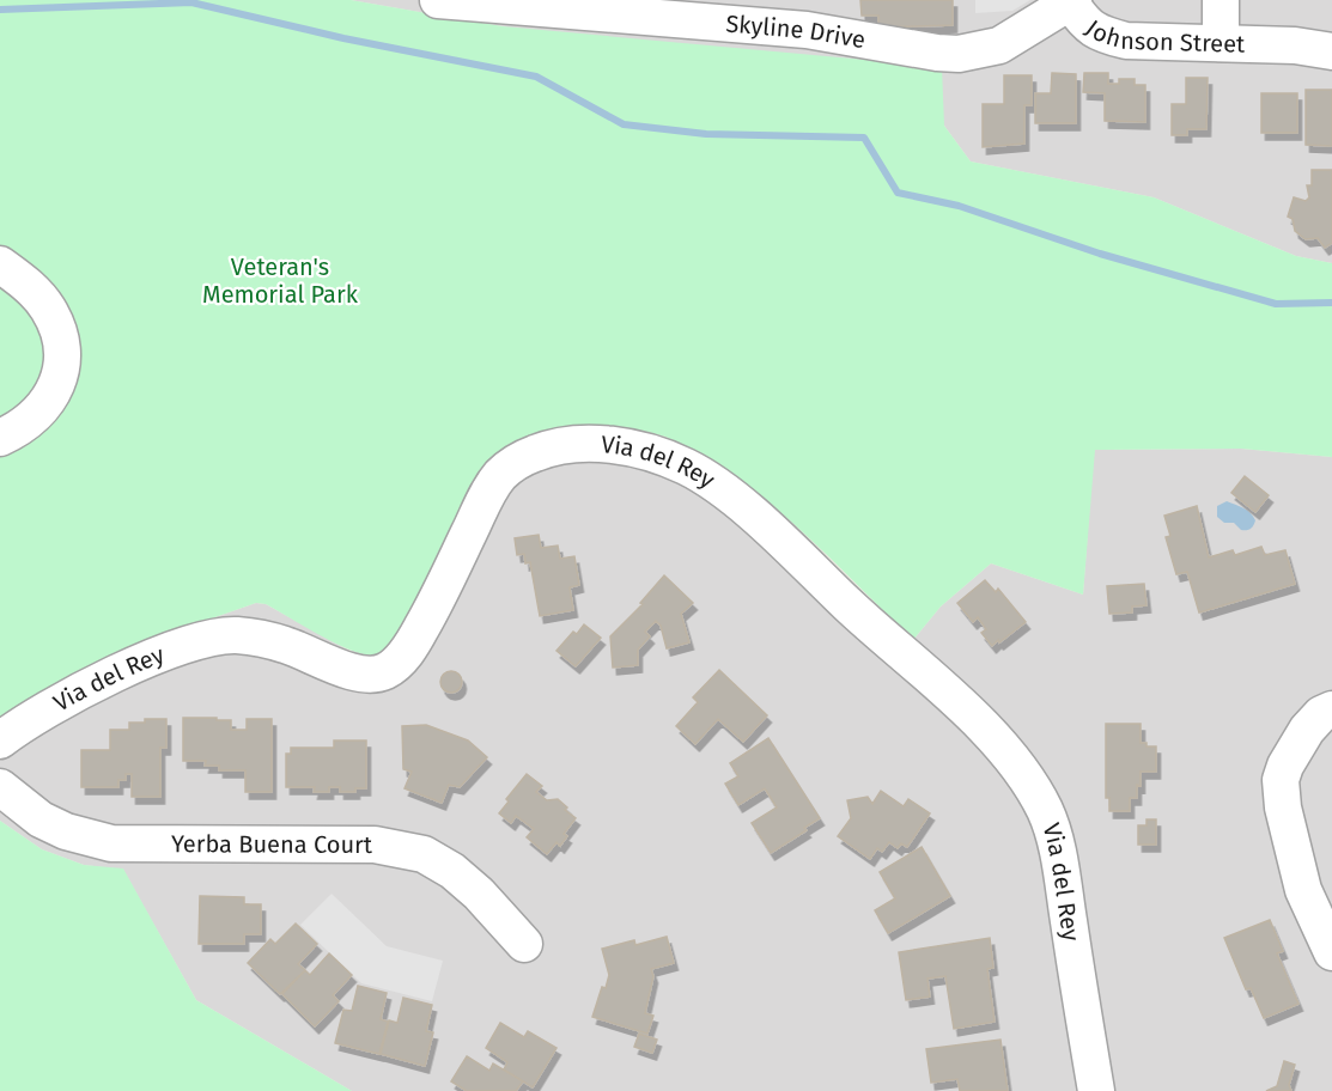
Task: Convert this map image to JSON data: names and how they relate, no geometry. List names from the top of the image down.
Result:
{
  "streets": {
    "street": [
      "Johnson Street",
      "Skyline Drive",
      "Via del Rey",
      "Yerba Buena Court"
    ]
  },
  "crossings": [
    ["Johnson Street", "Skyline Drive"]
  ],
  "parks": ["Veteran's Memorial Park"]
}
